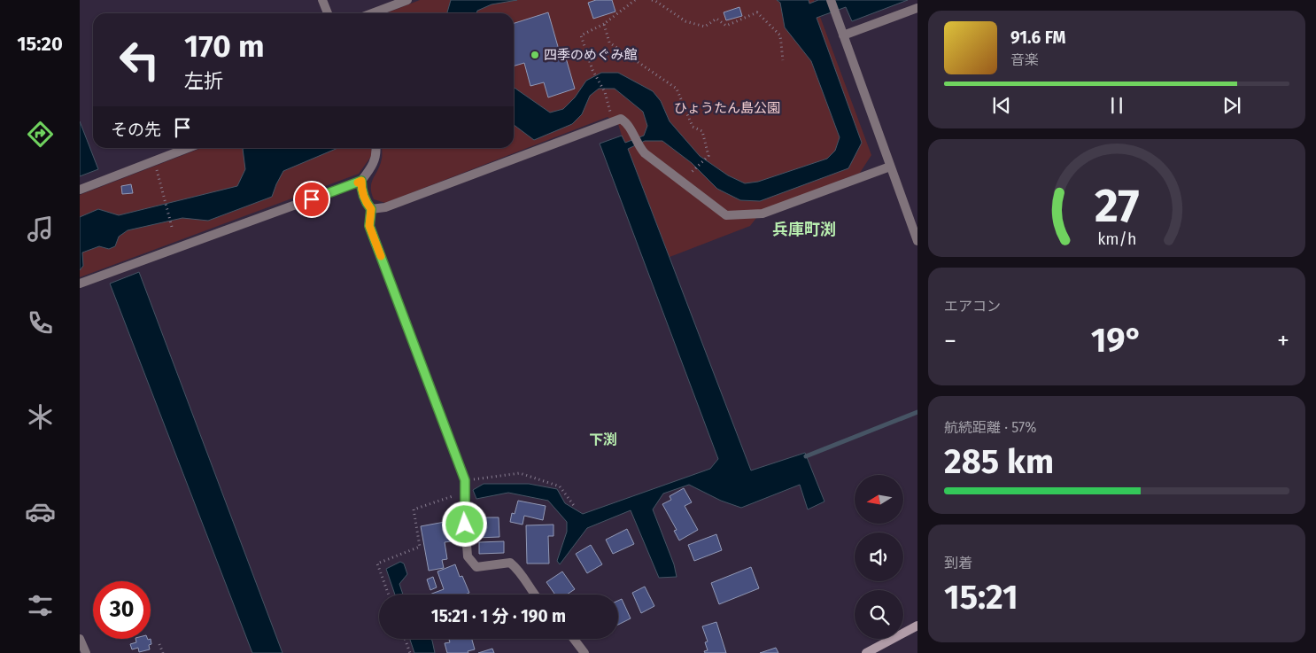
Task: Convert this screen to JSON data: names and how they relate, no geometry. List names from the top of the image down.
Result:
{
  "districts": ["兵庫町渕", "下渕"],
  "parks": ["ひょうたん島公園"],
  "places": ["四季のめぐみ館"],
  "north": "left",
  "page": {
    "tabs": "15:20",
    "turn": ["170 m", "左折"],
    "song": ["91.6 FM", "音楽"],
    "then": "その先",
    "tile": [
      "エアコン",
      ["航続距離 · 57%", "285 km"],
      ["到着", "15:21"]
    ],
    "heat": ["−", "19°", "+"],
    "limit": "30",
    "trip": "15:21 · 1 分 · 190 m",
    "gauge": ["27", "km/h"]
  }
}
